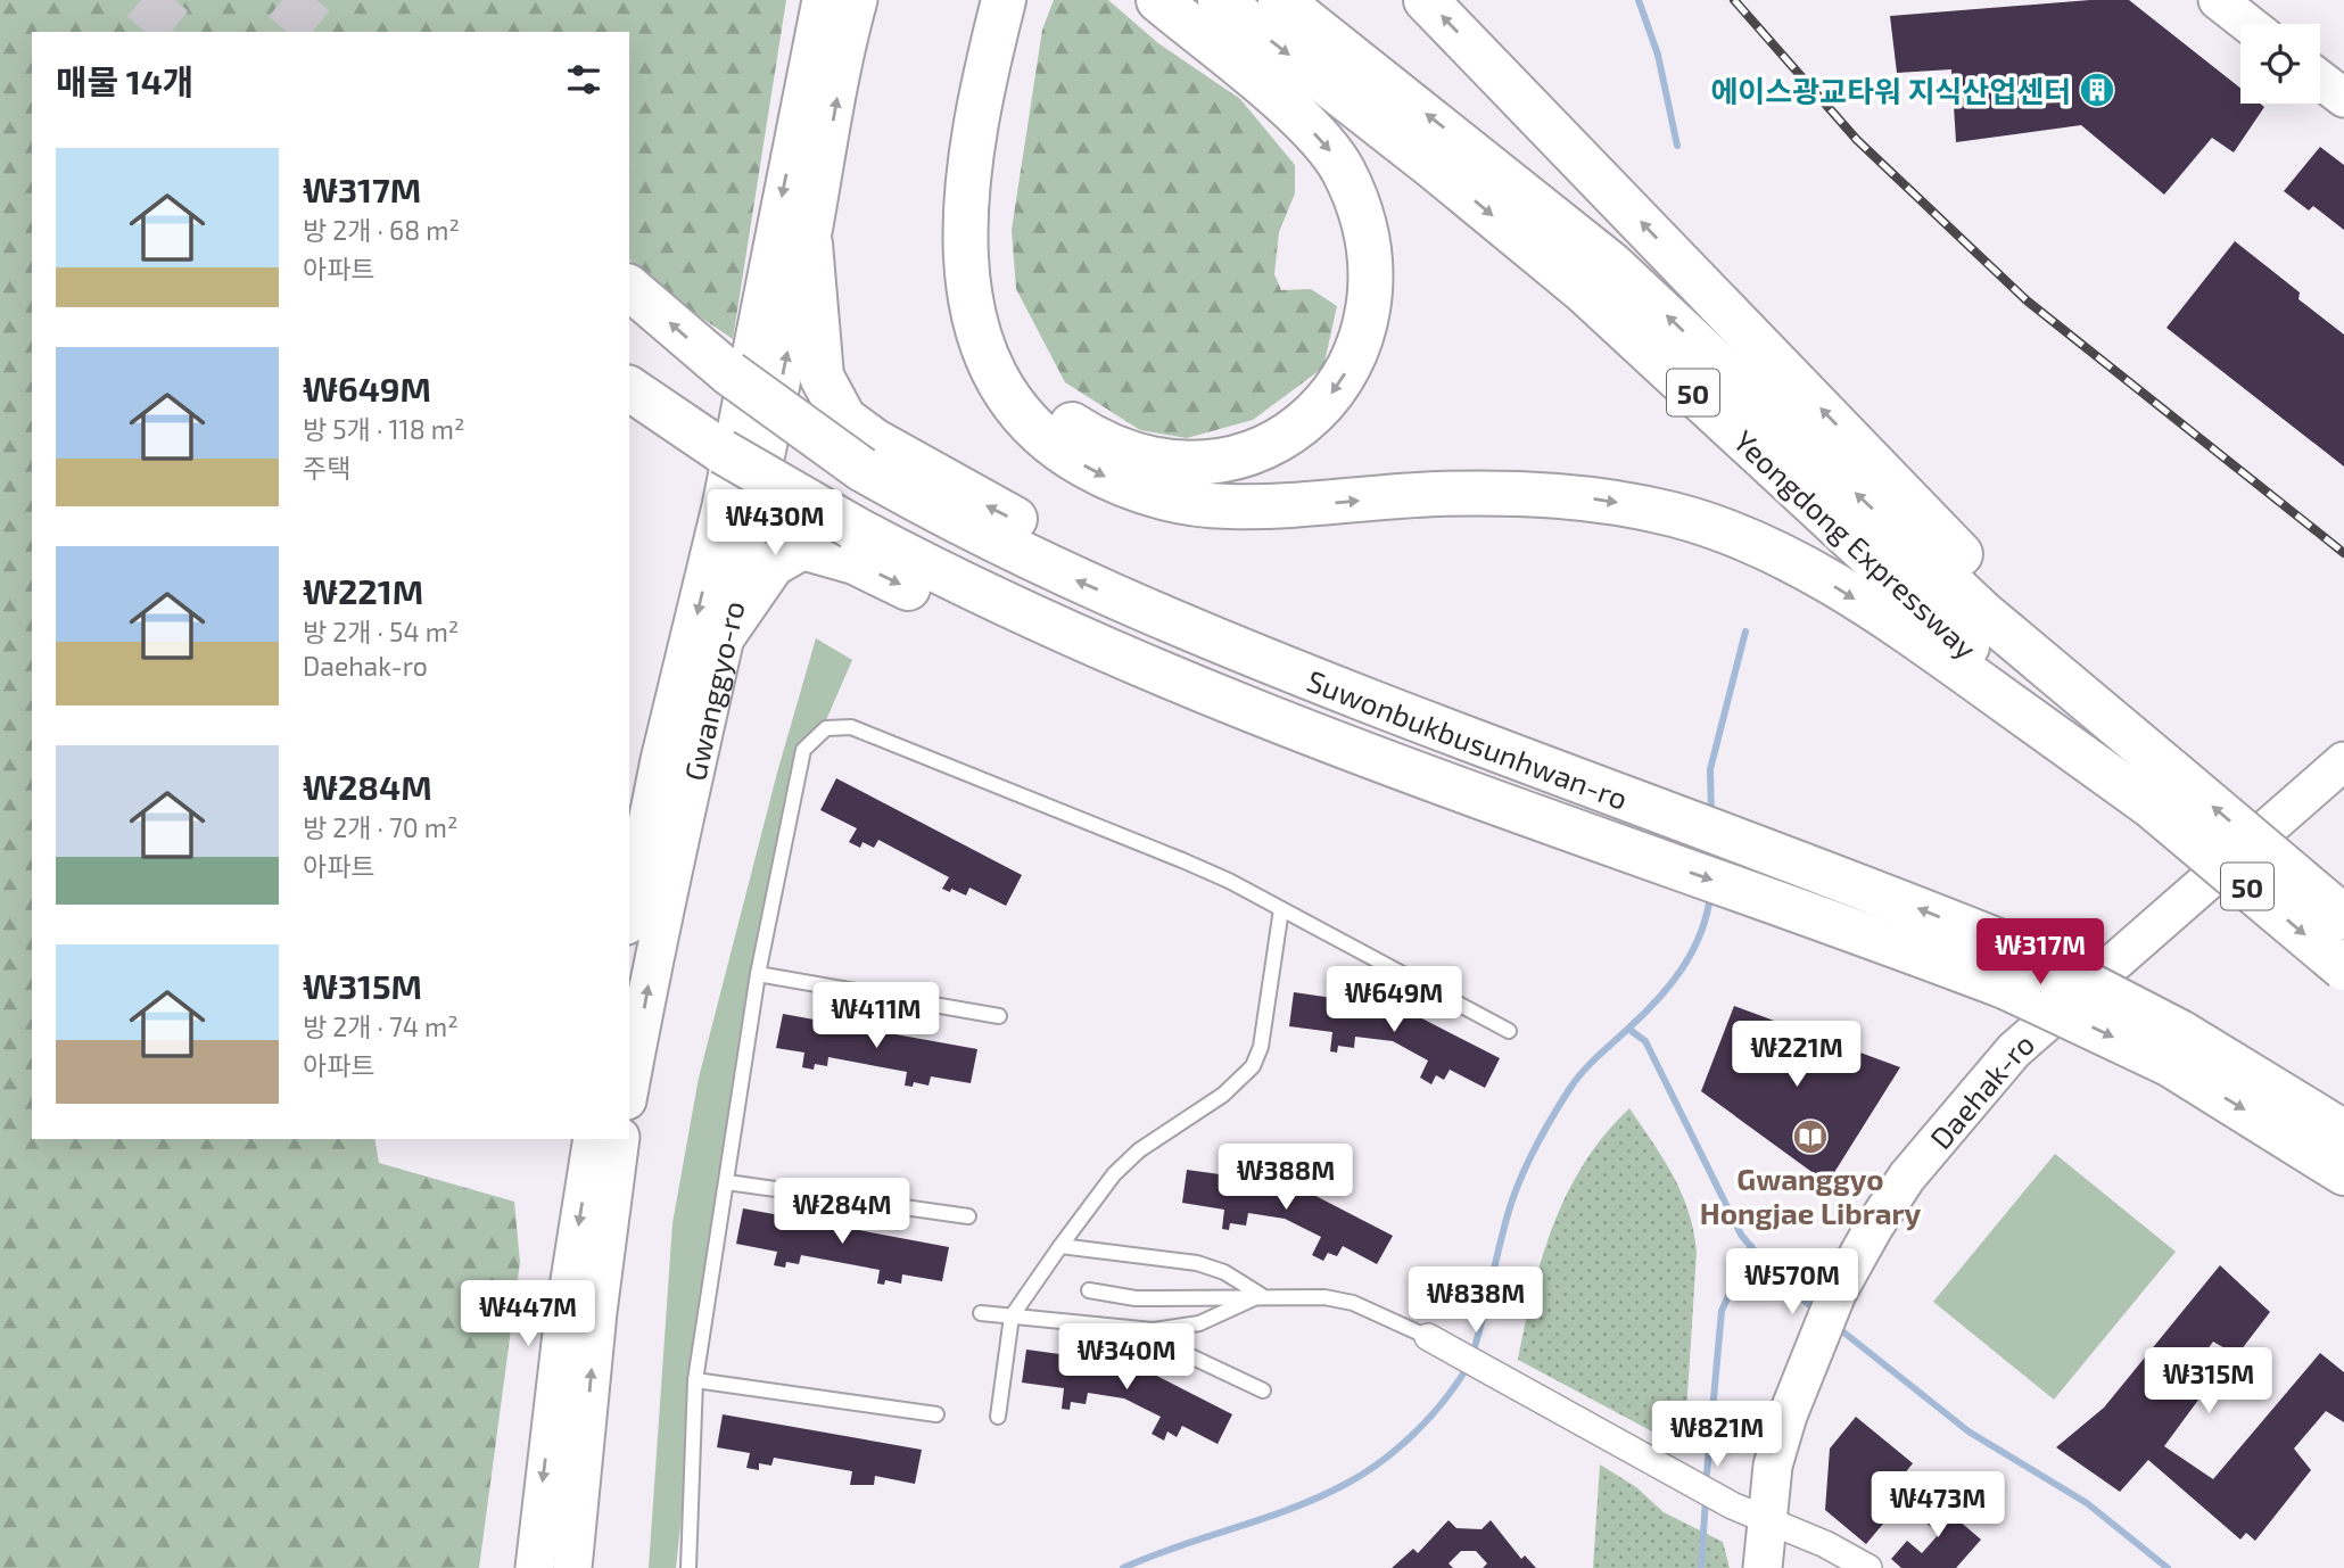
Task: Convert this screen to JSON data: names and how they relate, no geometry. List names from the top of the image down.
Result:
{
  "streets": {
    "highway": ["50", "Yeongdong Expressway", "Suwonbukbusunhwan-ro"],
    "main road": ["Gwanggyo-ro", "Daehak-ro"]
  },
  "places": {
    "building": ["에이스광교타워 지식산업센터"],
    "library": ["Gwanggyo Hongjae Library"]
  },
  "page": {
    "heading": "매물 14개",
    "list": [
      {
        "name": "₩317M",
        "note": "방 2개 · 68 m² · 아파트"
      },
      {
        "name": "₩649M",
        "note": "방 5개 · 118 m² · 주택"
      },
      {
        "name": "₩221M",
        "note": "방 2개 · 54 m² · Daehak-ro"
      },
      {
        "name": "₩284M",
        "note": "방 2개 · 70 m² · 아파트"
      },
      {
        "name": "₩315M",
        "note": "방 2개 · 74 m² · 아파트"
      }
    ],
    "price": [
      "₩430M",
      "₩317M",
      "₩649M",
      "₩411M",
      "₩221M",
      "₩388M",
      "₩284M",
      "₩570M",
      "₩838M",
      "₩447M",
      "₩340M",
      "₩315M",
      "₩821M",
      "₩473M"
    ]
  }
}
